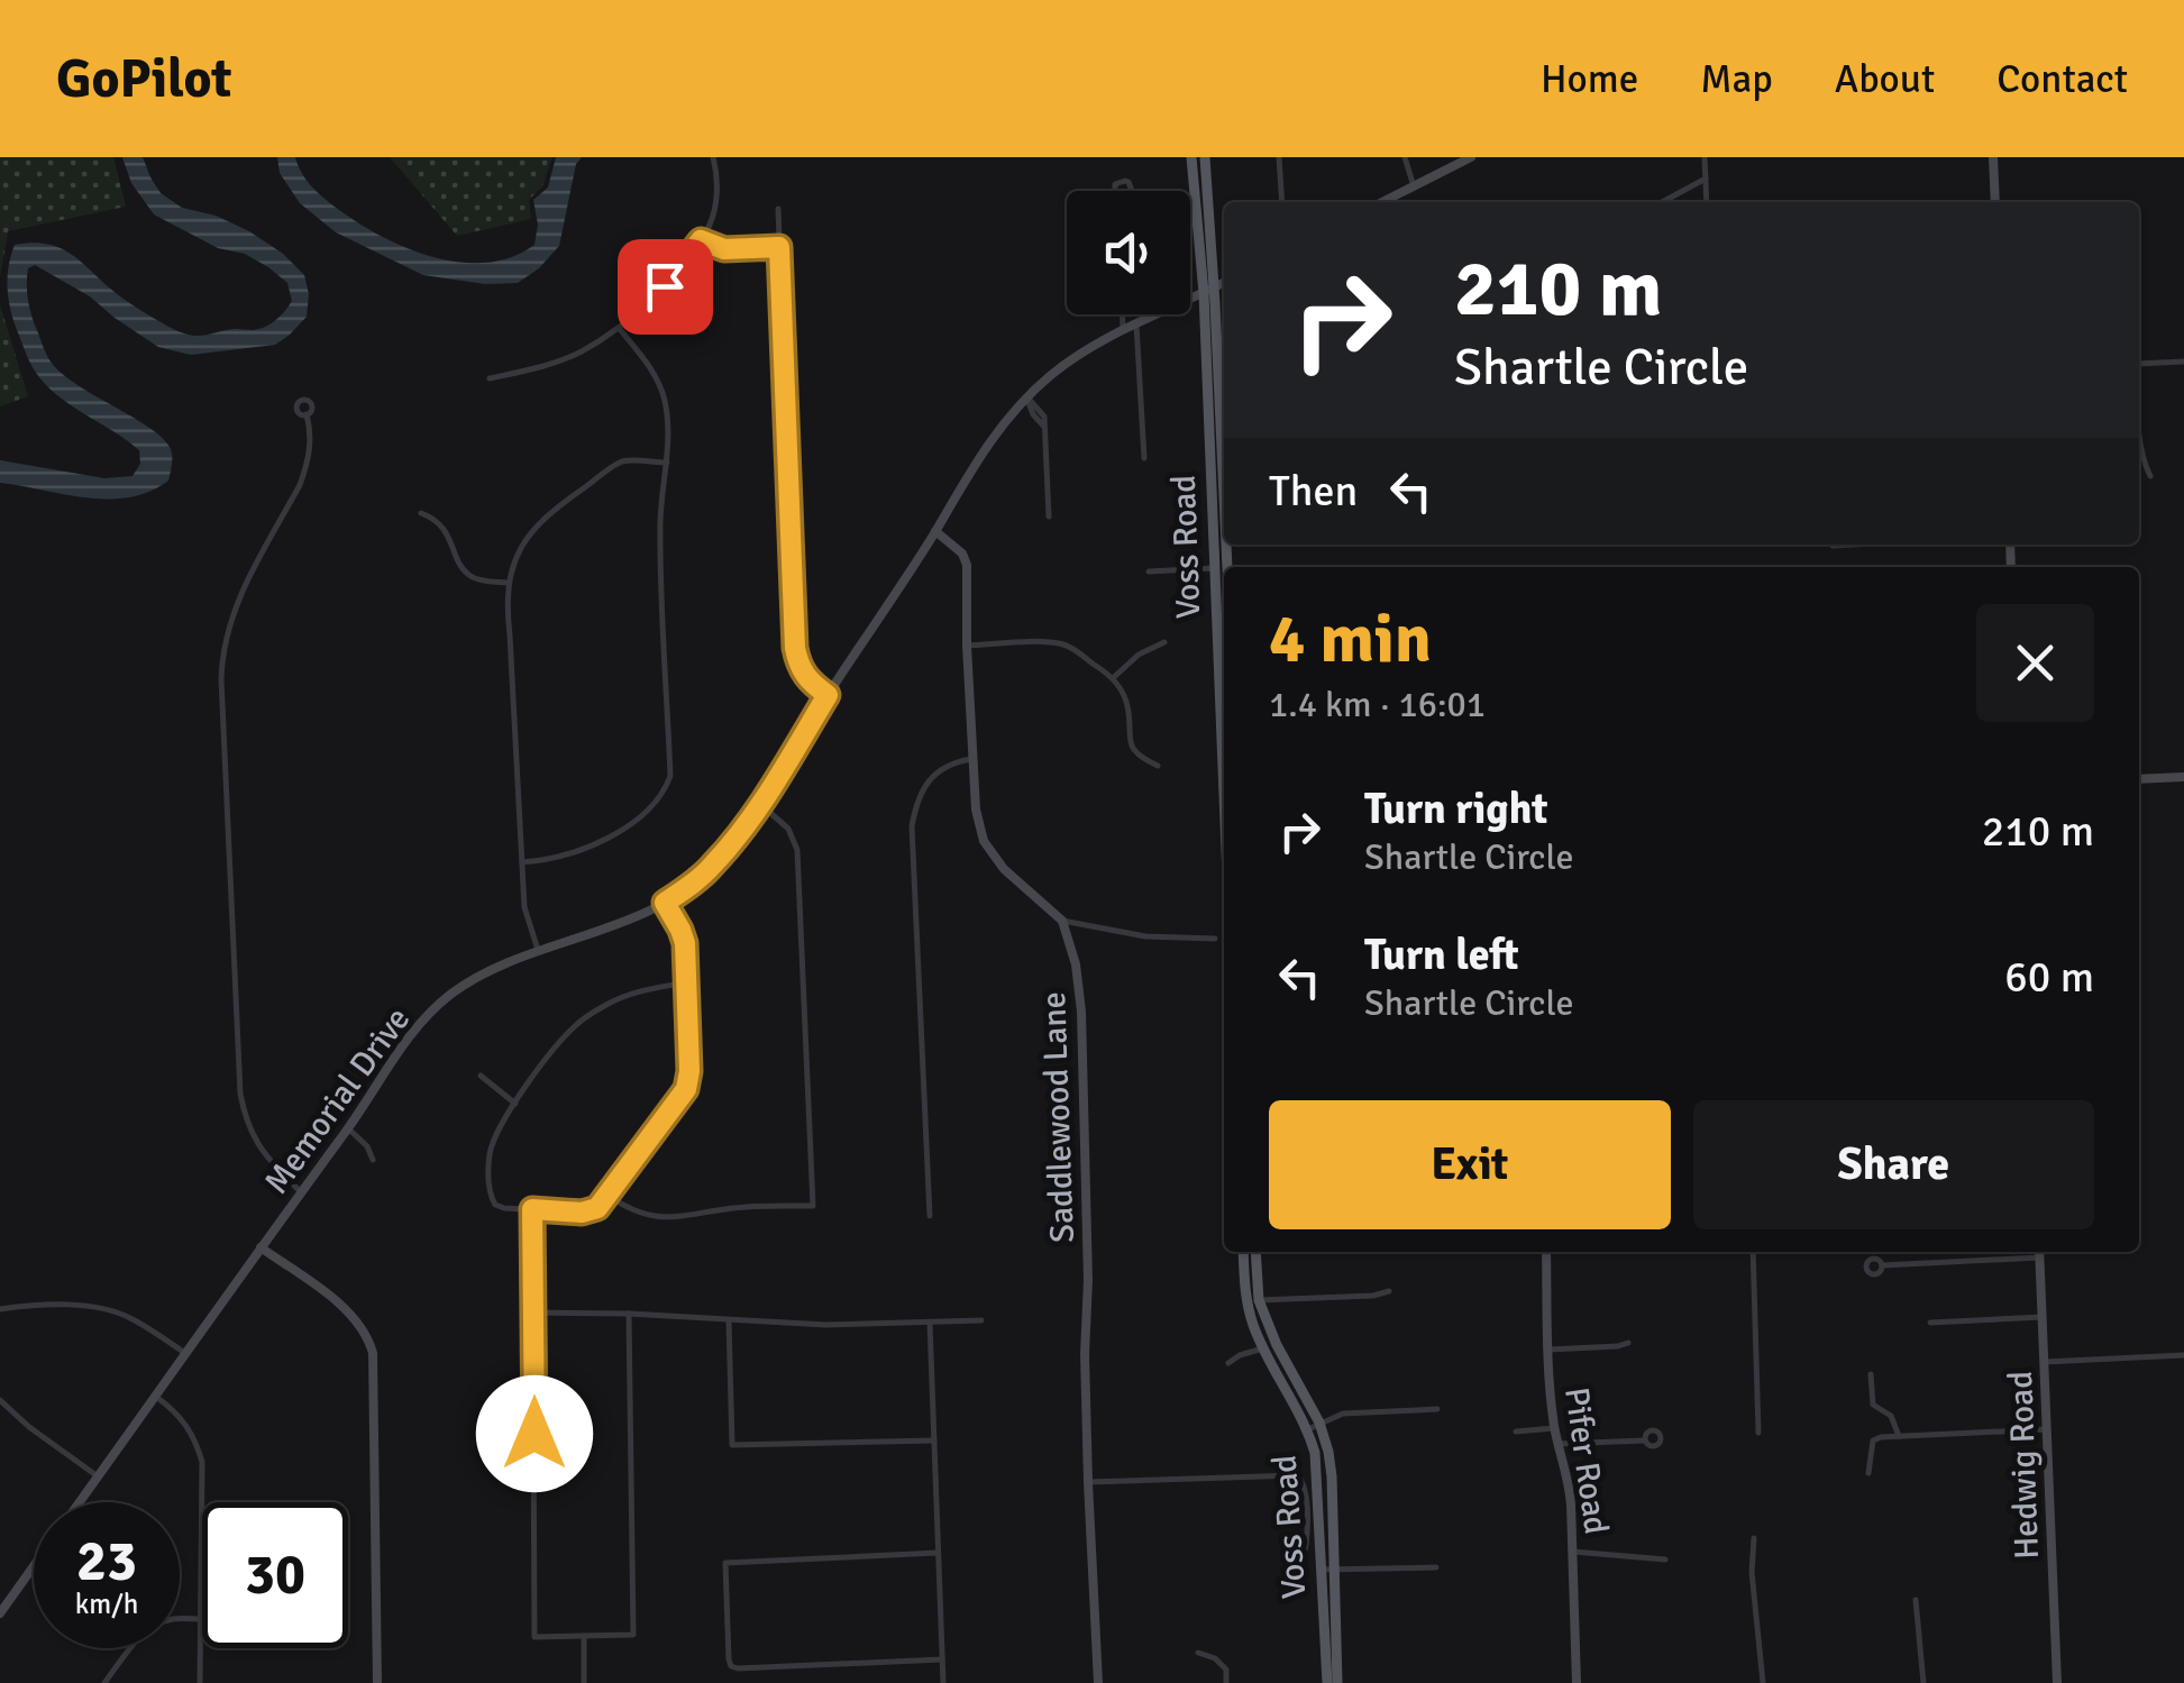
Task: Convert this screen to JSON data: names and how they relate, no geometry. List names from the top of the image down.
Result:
{
  "streets": {
    "main road": ["Voss Road"],
    "street": [
      "Memorial Drive",
      "Saddlewood Lane",
      "Pifer Road",
      "Hedwig Road"
    ]
  },
  "crossings": [
    ["Voss Road", "Memorial Drive"]
  ],
  "page": {
    "header": "GoPilot",
    "nav": [
      "Home",
      "Map",
      "About",
      "Contact"
    ],
    "turn": ["210 m", "Shartle Circle"],
    "then": "Then",
    "heading": ["4 min", "1.4 km · 16:01"],
    "list": [
      {
        "name": "Turn right",
        "note": "Shartle Circle",
        "value": "210 m"
      },
      {
        "name": "Turn left",
        "note": "Shartle Circle",
        "value": "60 m"
      }
    ],
    "buttons": ["Exit", "Share"],
    "speed": "23 km/h",
    "limit": "30"
  }
}
